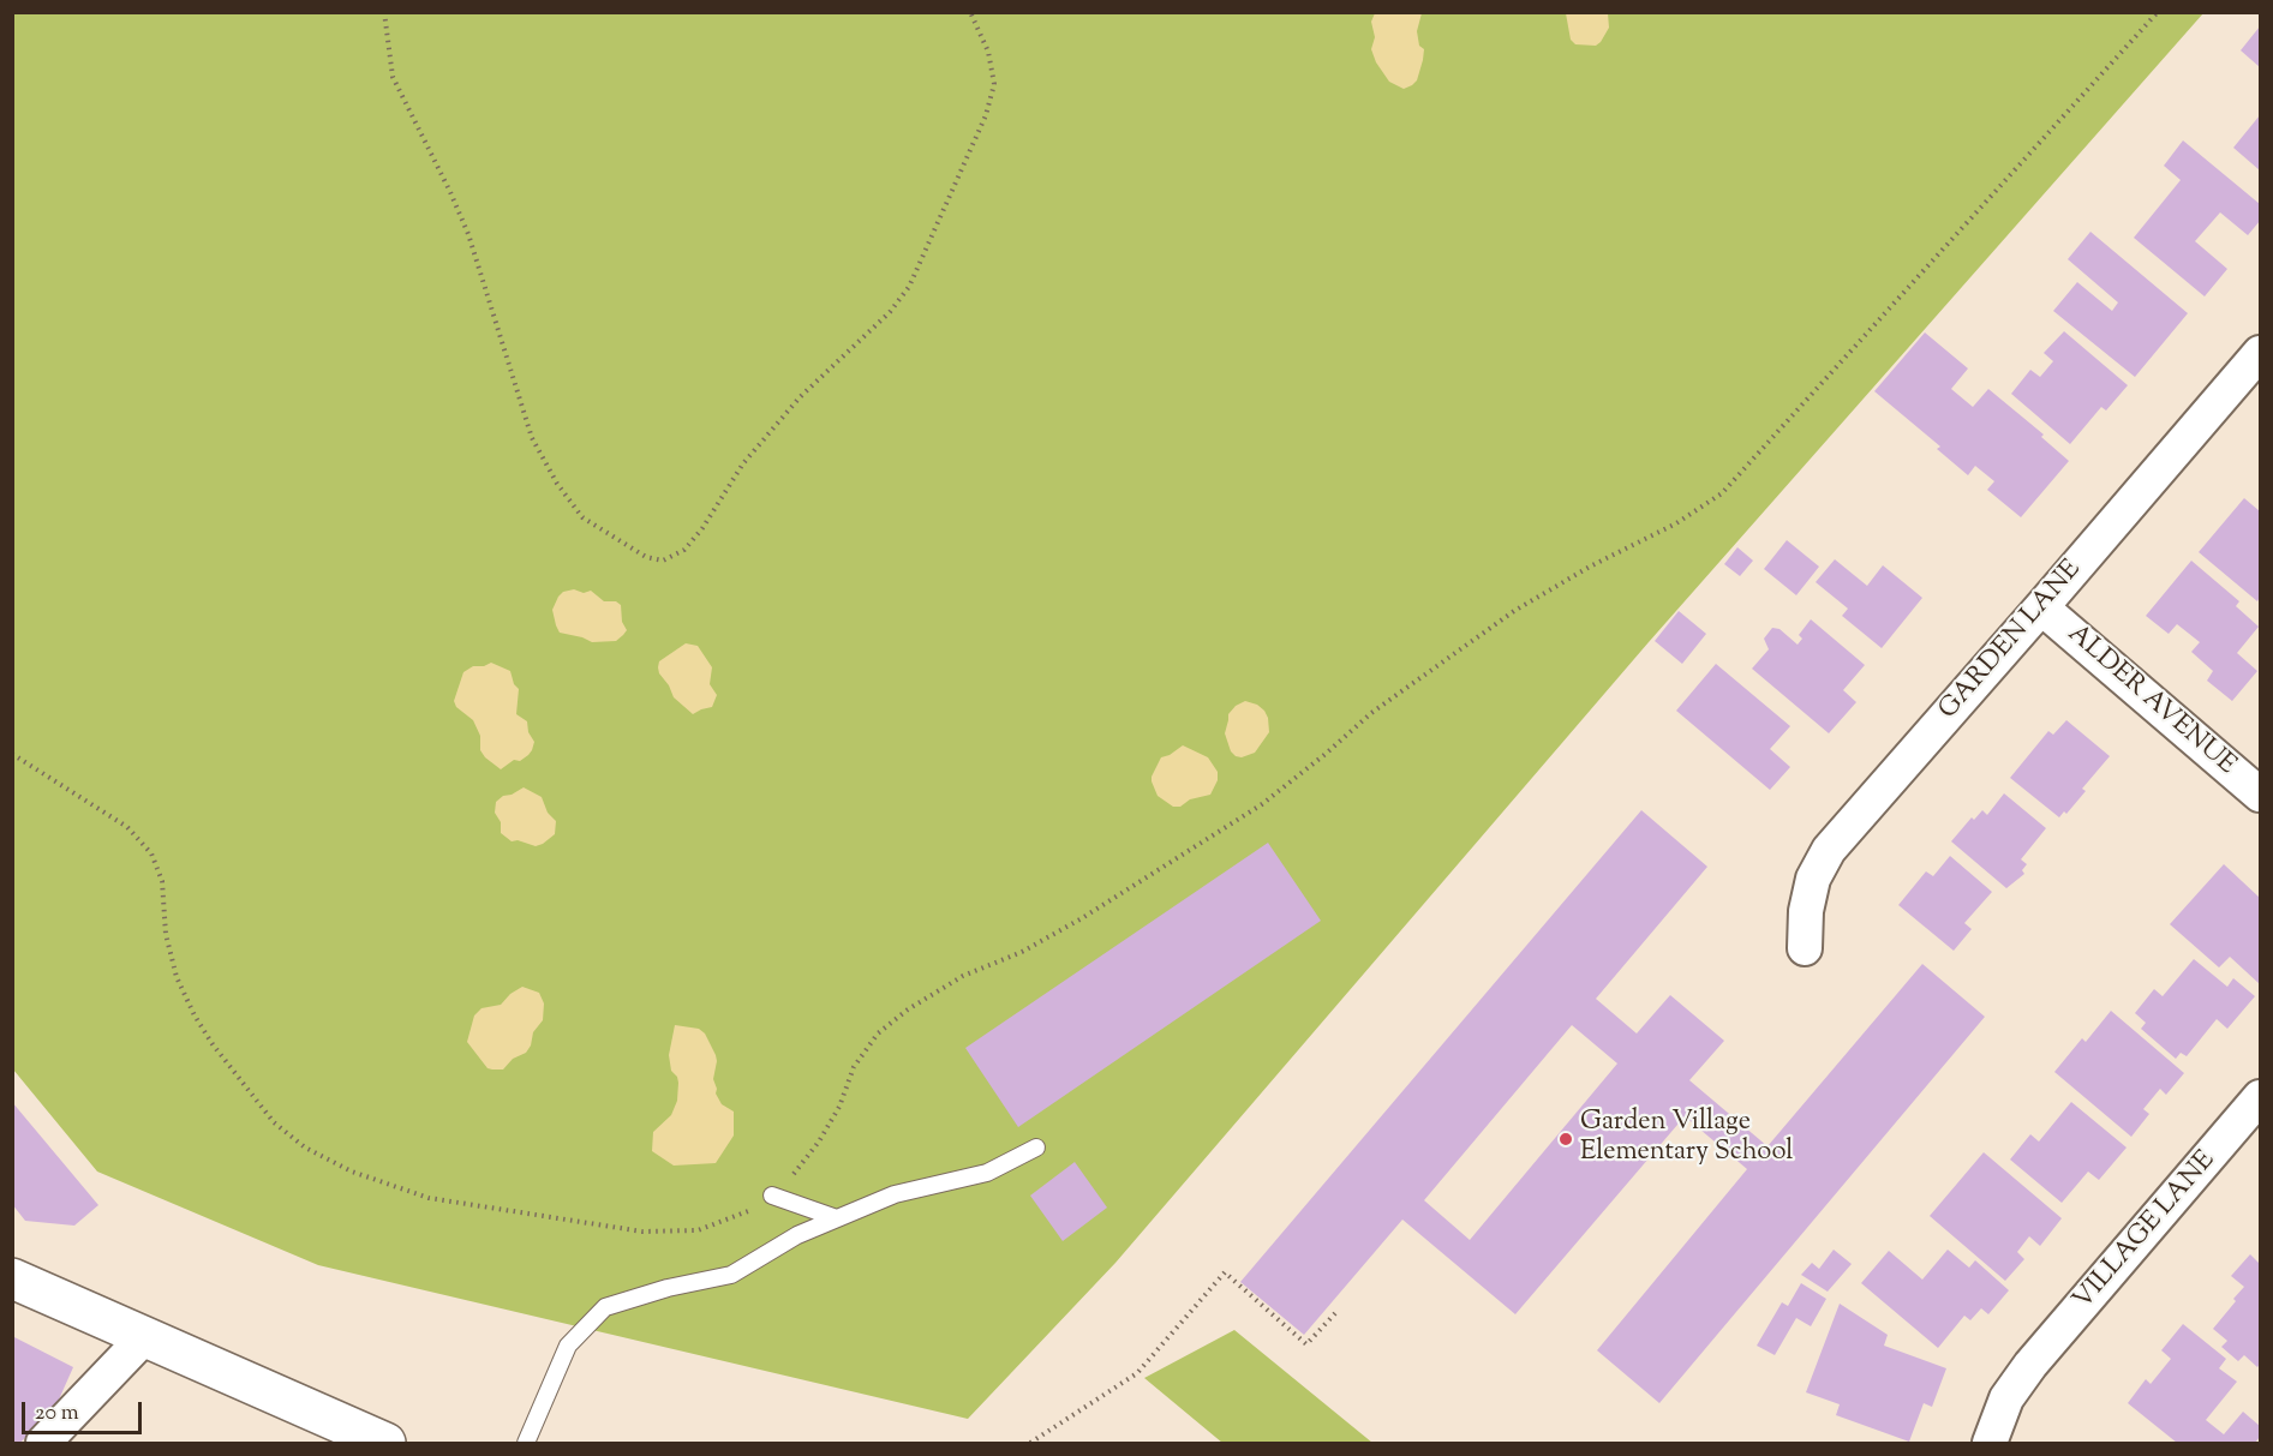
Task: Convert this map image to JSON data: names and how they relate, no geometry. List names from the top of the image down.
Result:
{
  "streets": {
    "street": ["GARDEN LANE", "ALDER AVENUE", "VILLAGE LANE"]
  },
  "crossings": [
    ["GARDEN LANE", "ALDER AVENUE"]
  ],
  "places": ["Garden Village Elementary School"],
  "scale_bar": "20 m"
}
